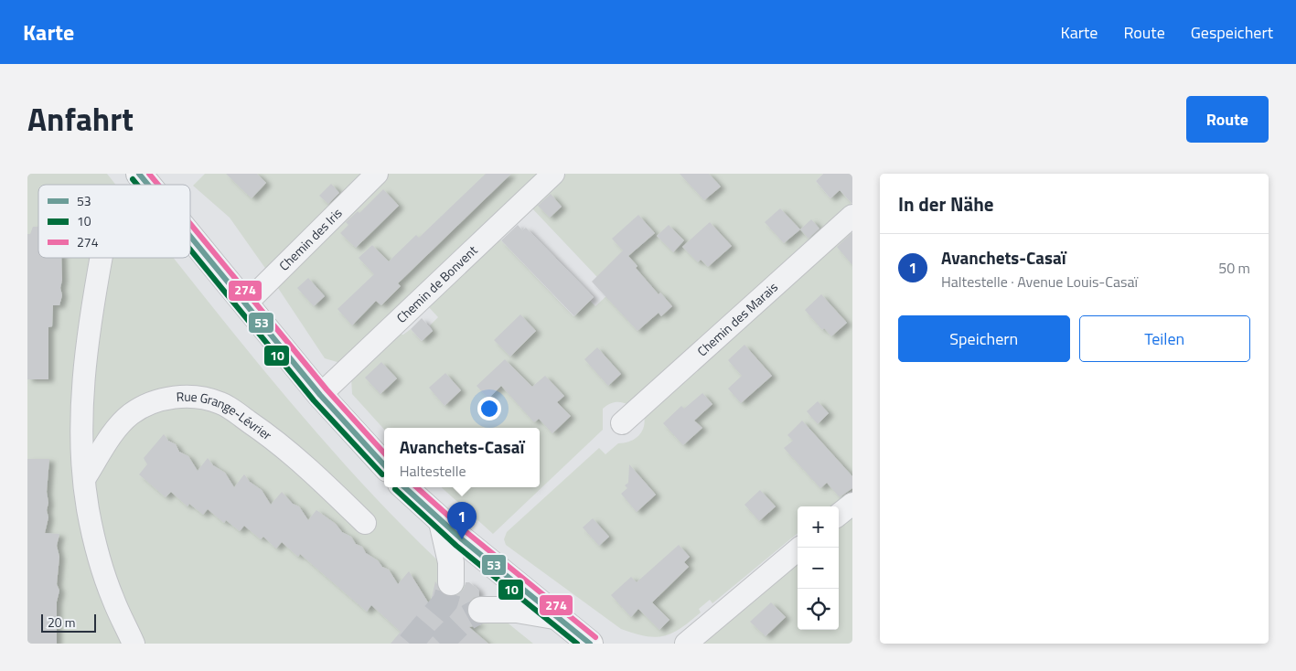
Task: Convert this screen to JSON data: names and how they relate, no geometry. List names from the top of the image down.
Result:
{
  "streets": {
    "street": [
      "Chemin des Iris",
      "Chemin de Bonvent",
      "Chemin des Marais",
      "Rue Grange-Lévrier"
    ]
  },
  "lines": ["transit line 53", "transit line 274", "transit line 10"],
  "legend": ["53", "10", "274"],
  "scale_bar": "20 m",
  "page": {
    "header": "Karte",
    "nav": ["Karte", "Route", "Gespeichert"],
    "title": "Anfahrt",
    "buttons": [
      "Route",
      ["Speichern", "Teilen"]
    ],
    "heading": "In der Nähe",
    "list": [
      {
        "mark": "1",
        "name": "Avanchets-Casaï",
        "note": "Haltestelle · Avenue Louis-Casaï",
        "value": "50 m"
      }
    ],
    "popup": ["Avanchets-Casaï", "Haltestelle"],
    "pins": "1",
    "map_buttons": ["+", "−"],
    "scale": "20 m"
  }
}
